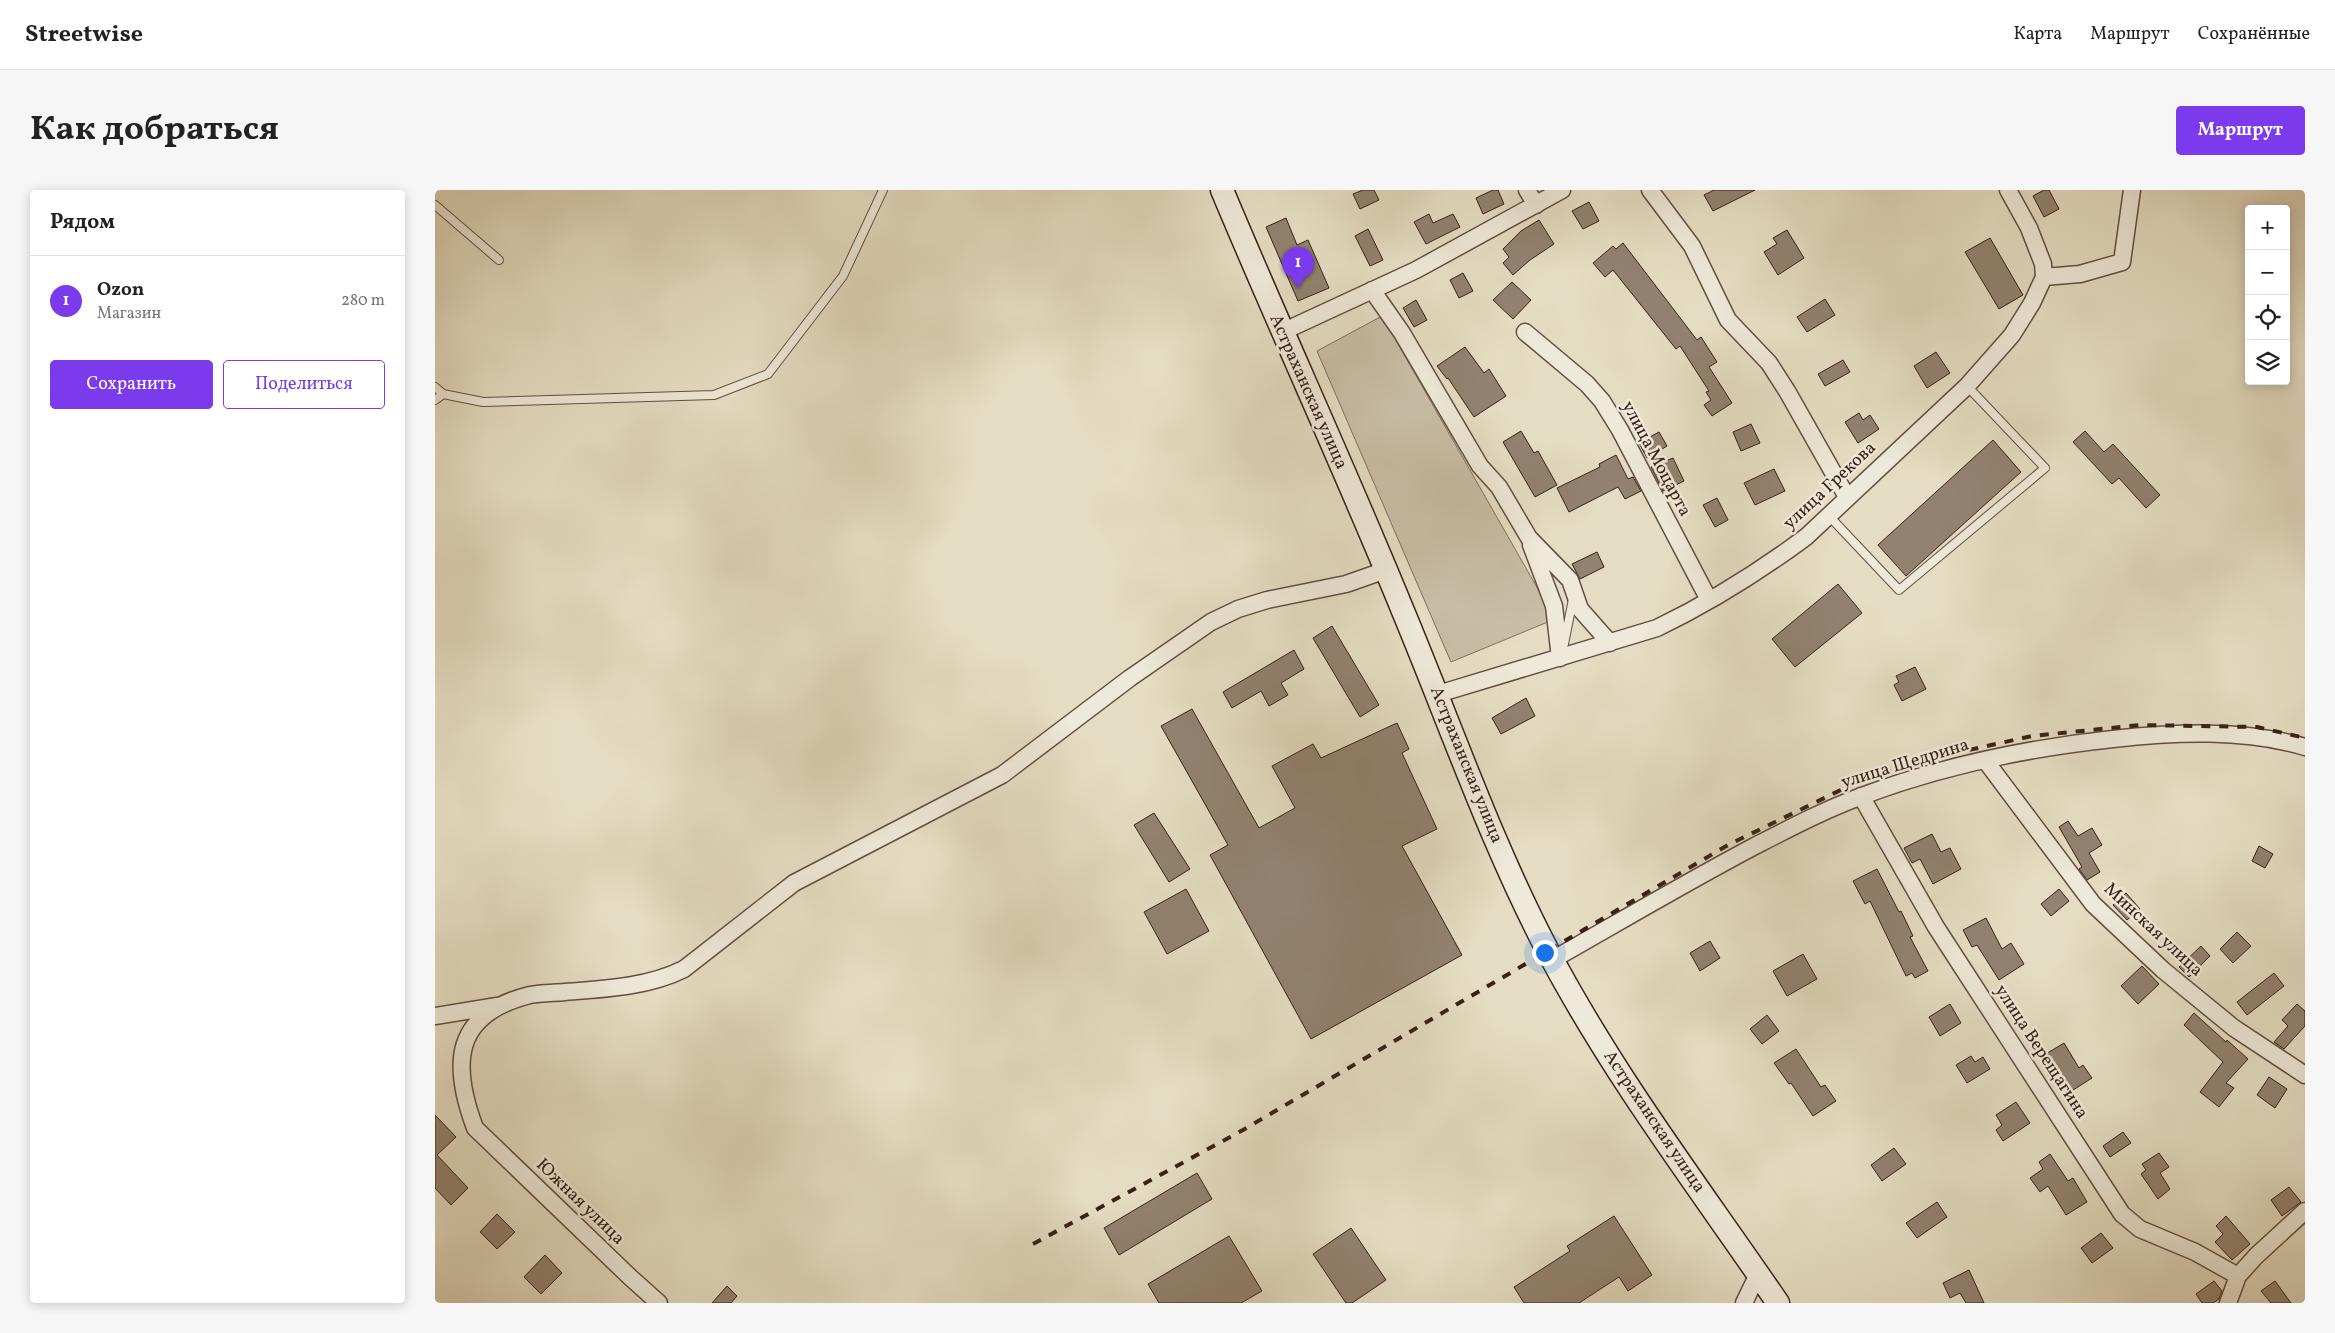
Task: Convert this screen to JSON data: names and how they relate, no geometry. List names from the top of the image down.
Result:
{
  "streets": {
    "main road": ["Астраханская улица"],
    "street": [
      "улица Моцарта",
      "улица Грекова",
      "улица Щедрина",
      "Минская улица",
      "улица Верещагина",
      "Южная улица"
    ]
  },
  "crossings": [
    ["Астраханская улица", "улица Грекова"],
    ["Астраханская улица", "улица Щедрина"],
    ["улица Моцарта", "улица Грекова"],
    ["улица Щедрина", "Минская улица"],
    ["улица Щедрина", "улица Верещагина"]
  ],
  "page": {
    "header": "Streetwise",
    "nav": ["Карта", "Маршрут", "Сохранённые"],
    "title": "Как добраться",
    "buttons": [
      "Маршрут",
      ["Сохранить", "Поделиться"]
    ],
    "heading": "Рядом",
    "map_buttons": ["+", "−"],
    "pins": "1",
    "list": [
      {
        "mark": "1",
        "name": "Ozon",
        "note": "Магазин",
        "value": "280 m"
      }
    ]
  }
}
